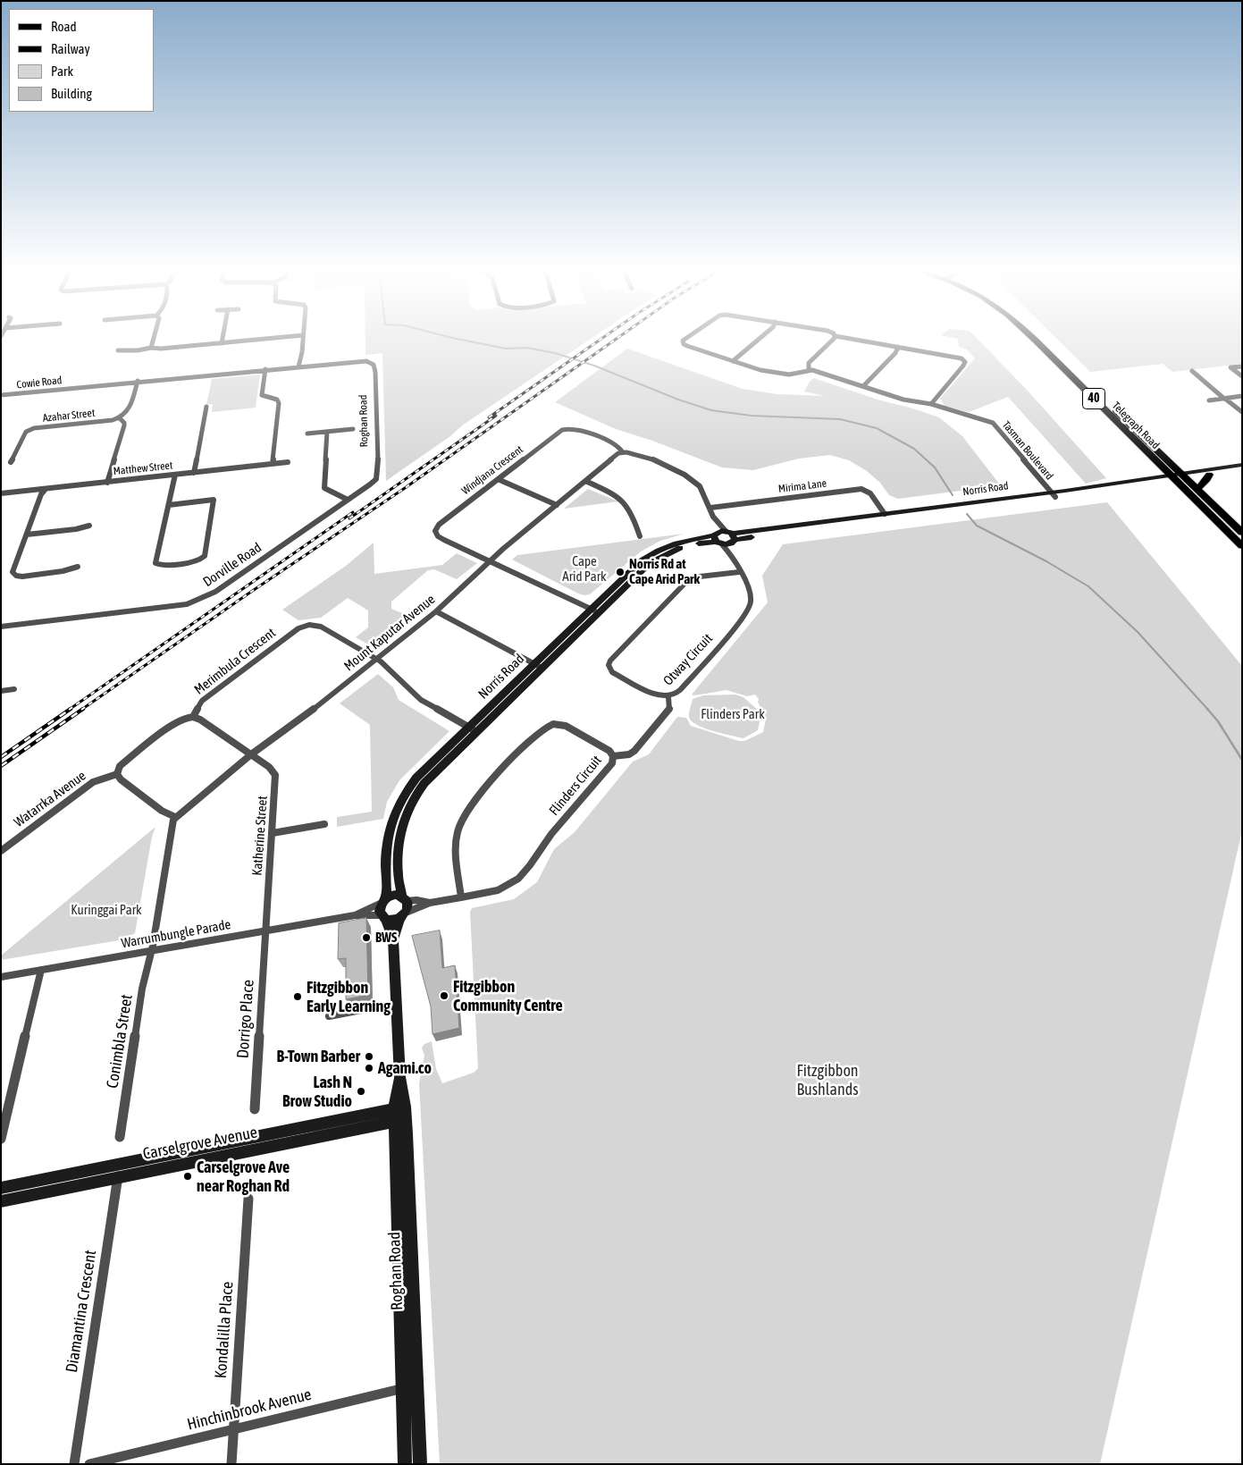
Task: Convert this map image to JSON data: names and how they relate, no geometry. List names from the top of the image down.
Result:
{
  "streets": {
    "main road": [
      "40",
      "Roghan Road",
      "Telegraph Road",
      "Norris Road",
      "Carselgrove Avenue"
    ],
    "street": [
      "Cowie Road",
      "Azahar Street",
      "Tasman Boulevard",
      "Matthew Street",
      "Windjana Crescent",
      "Mirima Lane",
      "Dorville Road",
      "Mount Kaputar Avenue",
      "Otway Circuit",
      "Merimbula Crescent",
      "Flinders Circuit",
      "Watarrka Avenue",
      "Katherine Street",
      "Warrumbungle Parade",
      "Dorrigo Place",
      "Conimbla Street",
      "Diamantina Crescent",
      "Kondalilla Place",
      "Hinchinbrook Avenue"
    ]
  },
  "crossings": [
    ["Cowie Road", "Roghan Road"],
    ["Roghan Road", "Norris Road"],
    ["Roghan Road", "Dorville Road"],
    ["Roghan Road", "Flinders Circuit"],
    ["Roghan Road", "Warrumbungle Parade"],
    ["Roghan Road", "Carselgrove Avenue"],
    ["Roghan Road", "Hinchinbrook Avenue"],
    ["Telegraph Road", "Norris Road"],
    ["Tasman Boulevard", "Norris Road"],
    ["Windjana Crescent", "Mount Kaputar Avenue"],
    ["Mirima Lane", "Norris Road"],
    ["Norris Road", "Otway Circuit"],
    ["Norris Road", "Merimbula Crescent"],
    ["Norris Road", "Flinders Circuit"],
    ["Norris Road", "Warrumbungle Parade"],
    ["Mount Kaputar Avenue", "Merimbula Crescent"],
    ["Mount Kaputar Avenue", "Katherine Street"],
    ["Flinders Circuit", "Warrumbungle Parade"],
    ["Katherine Street", "Warrumbungle Parade"],
    ["Katherine Street", "Dorrigo Place"],
    ["Warrumbungle Parade", "Dorrigo Place"],
    ["Warrumbungle Parade", "Conimbla Street"],
    ["Carselgrove Avenue", "Diamantina Crescent"],
    ["Kondalilla Place", "Hinchinbrook Avenue"]
  ],
  "parks": [
    "Cape Arid Park",
    "Flinders Park",
    "Kuringgai Park",
    "Fitzgibbon Bushlands"
  ],
  "places": [
    "Norris Rd at Cape Arid Park",
    "BWS",
    "Fitzgibbon Community Centre",
    "Fitzgibbon Early Learning",
    "B-Town Barber",
    "Agami.co",
    "Lash N Brow Studio",
    "Carselgrove Ave near Roghan Rd"
  ],
  "legend": [
    "Road",
    "Railway",
    "Park",
    "Building"
  ]
}
